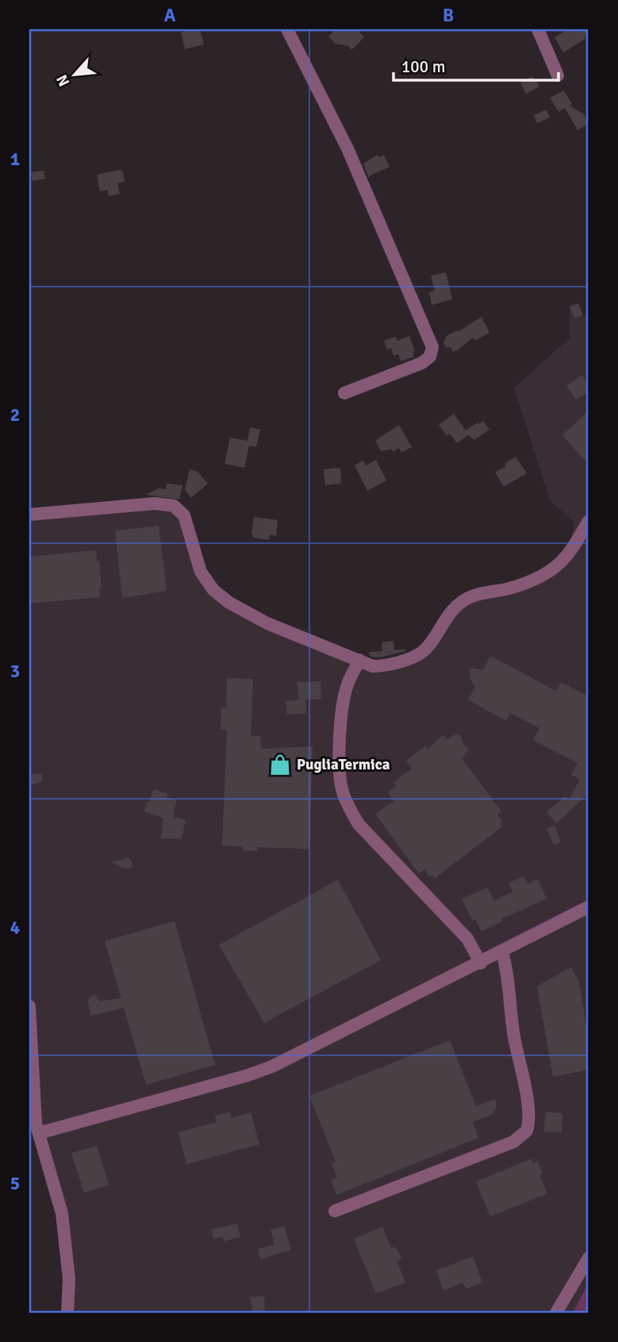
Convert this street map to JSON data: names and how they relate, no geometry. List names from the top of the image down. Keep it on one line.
{"places":{"shop":["PugliaTermica"]},"scale_bar":"100 m","north":"bottom left","grid":{"columns":["A","B"],"rows":["1","2","3","4","5"]}}
